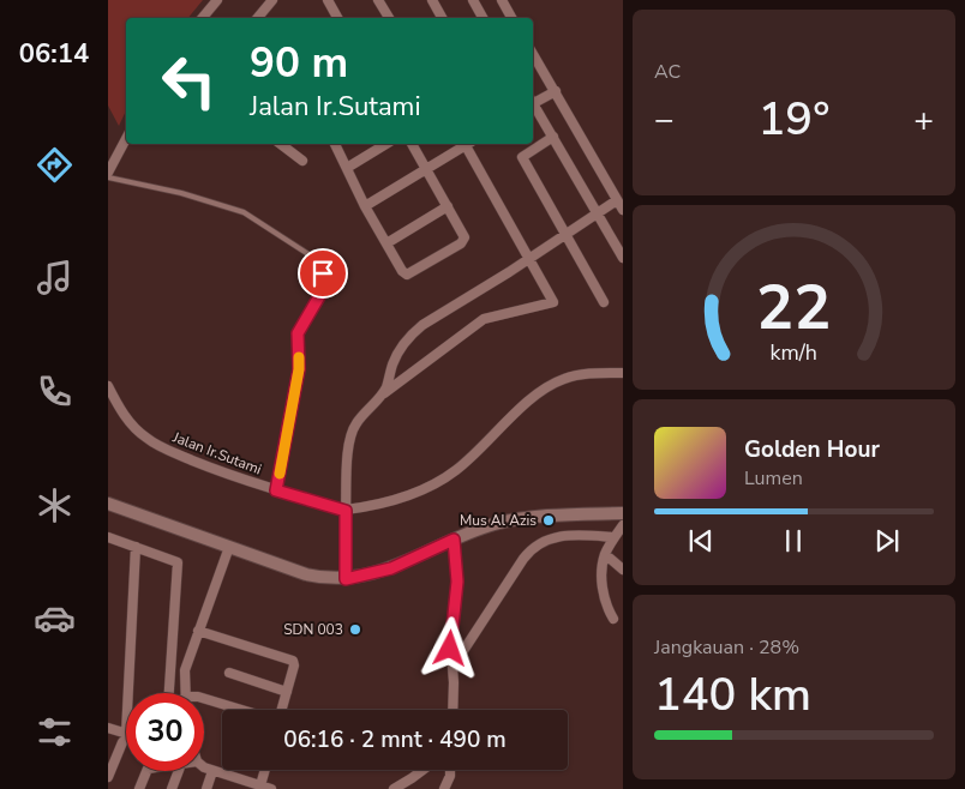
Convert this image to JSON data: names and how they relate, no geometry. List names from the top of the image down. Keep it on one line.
{"streets":{"street":["Jalan Ir.Sutami"]},"places":["Mus Al Azis","SDN 003"],"page":{"tabs":"06:14","tile":["AC",["Jangkauan · 28%","140 km"]],"turn":["90 m","Jalan Ir.Sutami"],"heat":["−","19°","+"],"song":["Golden Hour","Lumen"],"limit":"30","trip":"06:16 · 2 mnt · 490 m","gauge":["22","km/h"]}}
